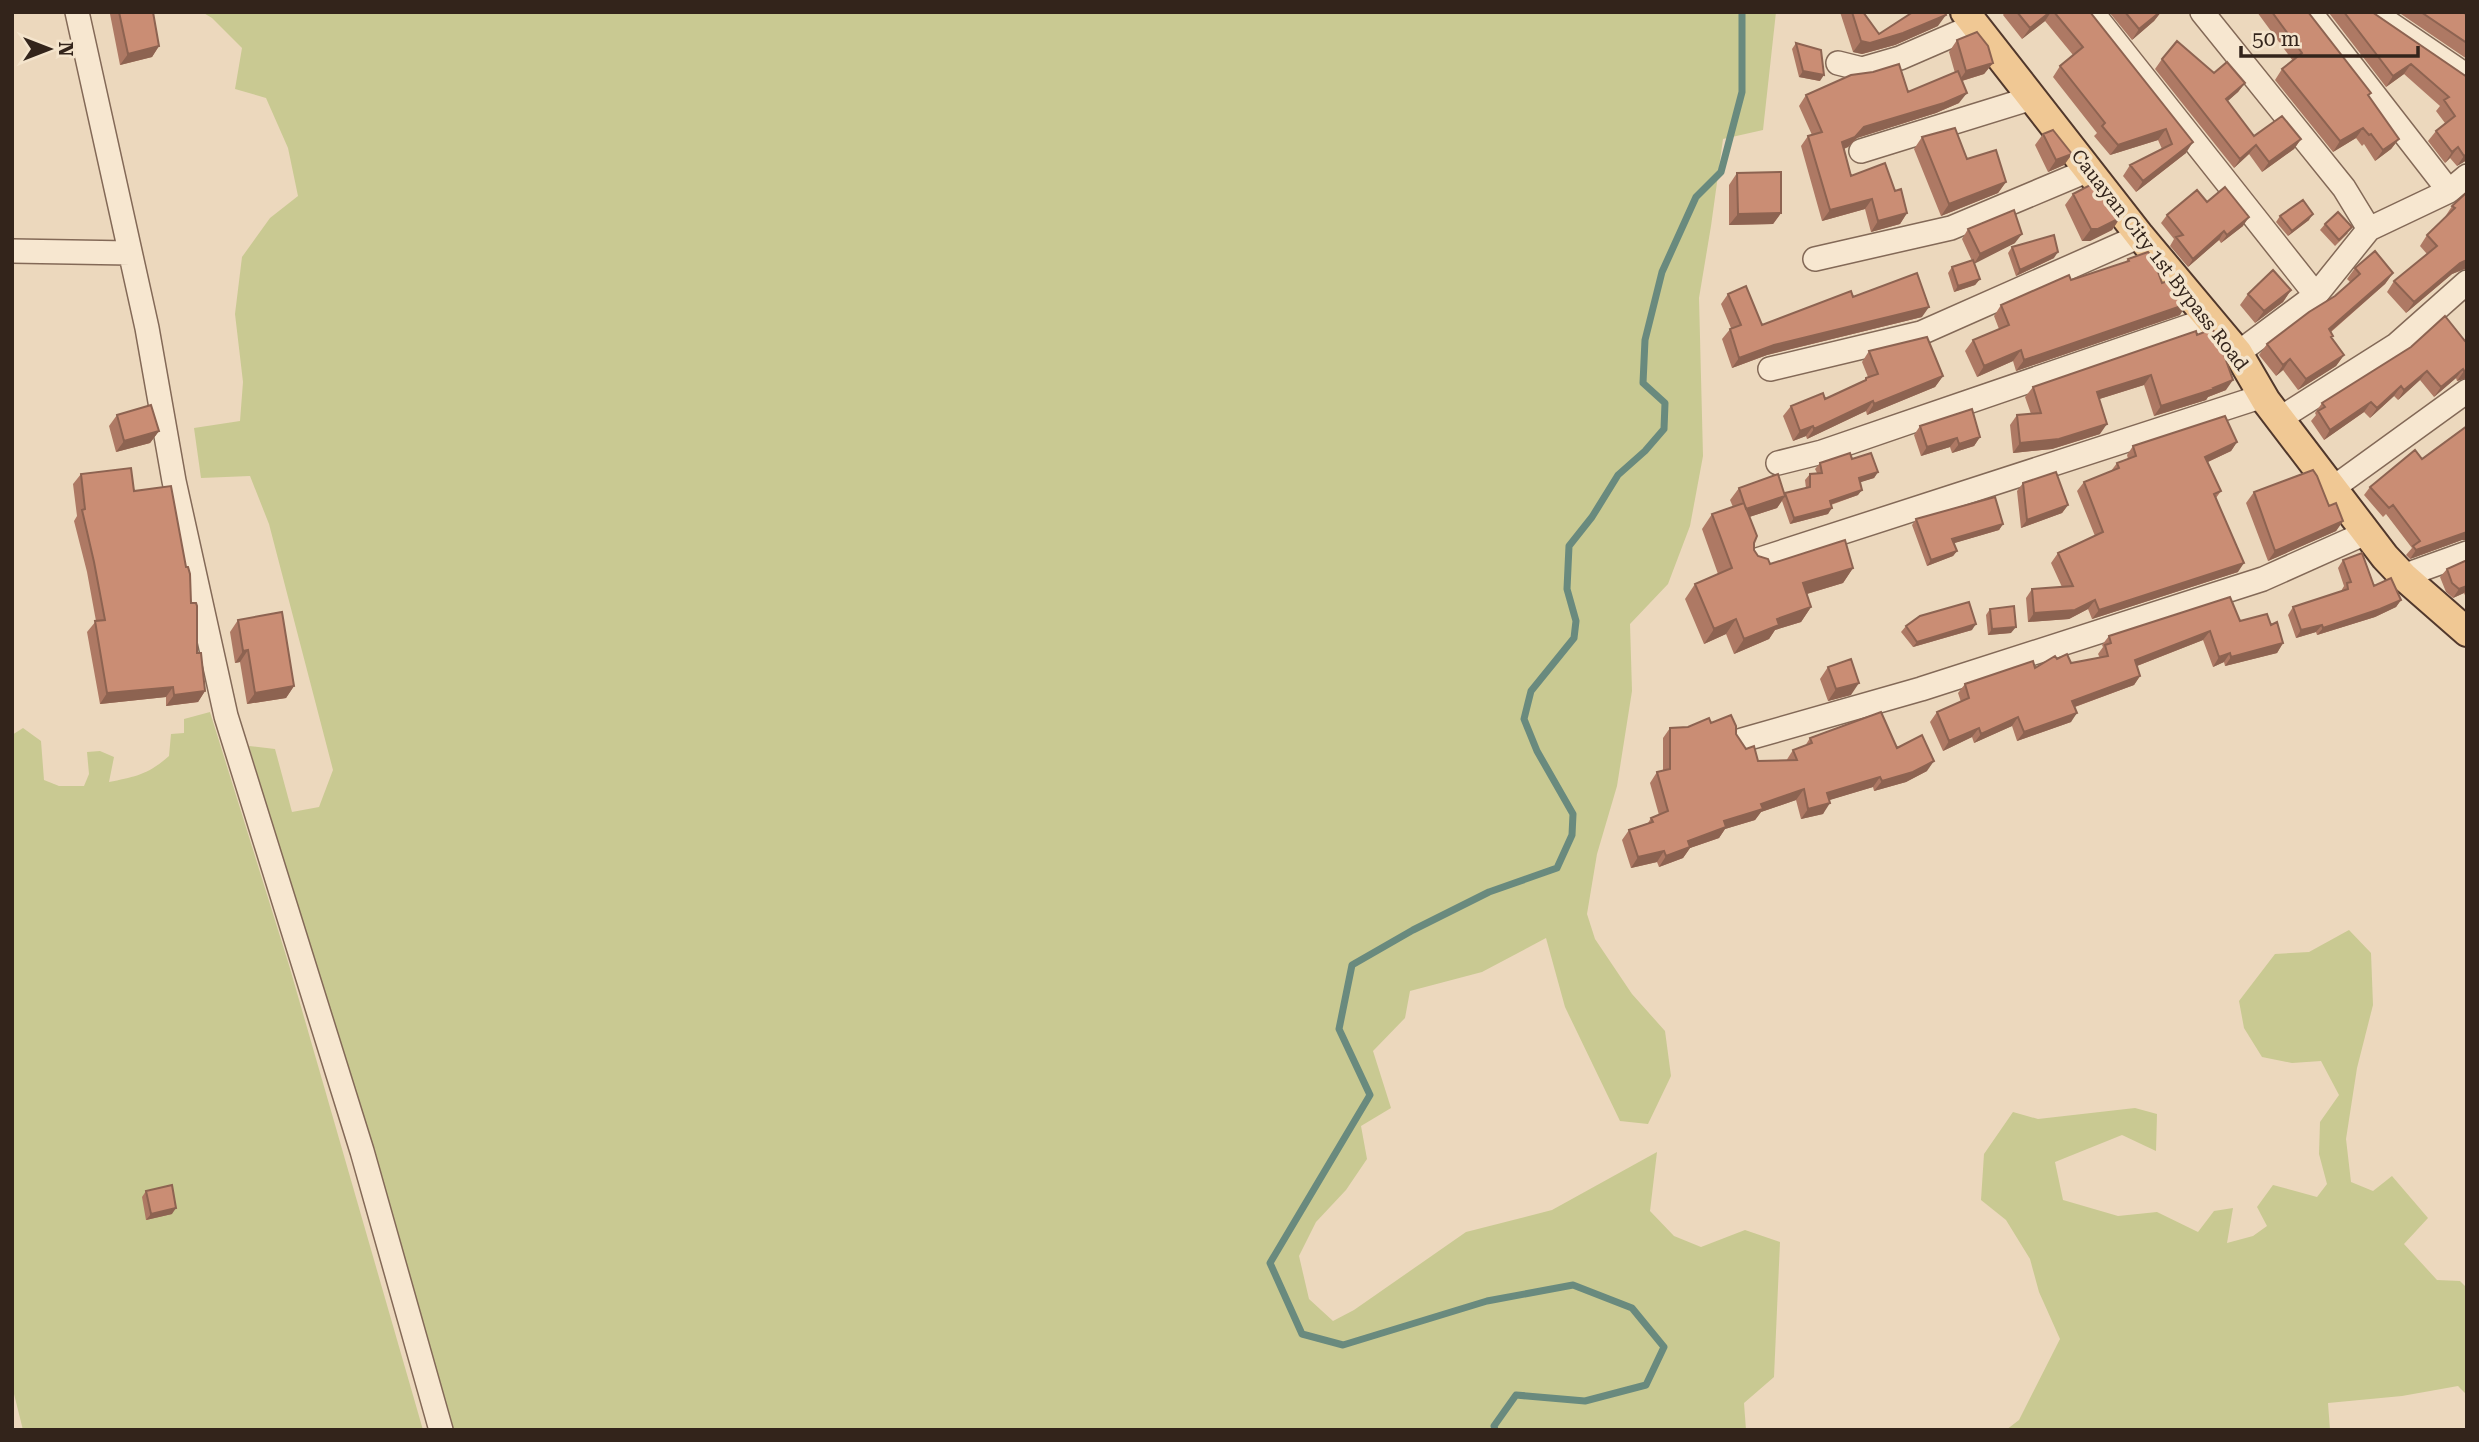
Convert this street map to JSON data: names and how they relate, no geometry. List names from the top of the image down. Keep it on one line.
{"streets":{"main road":["Cauayan City 1st Bypass Road"]},"scale_bar":"50 m","north":"right"}
